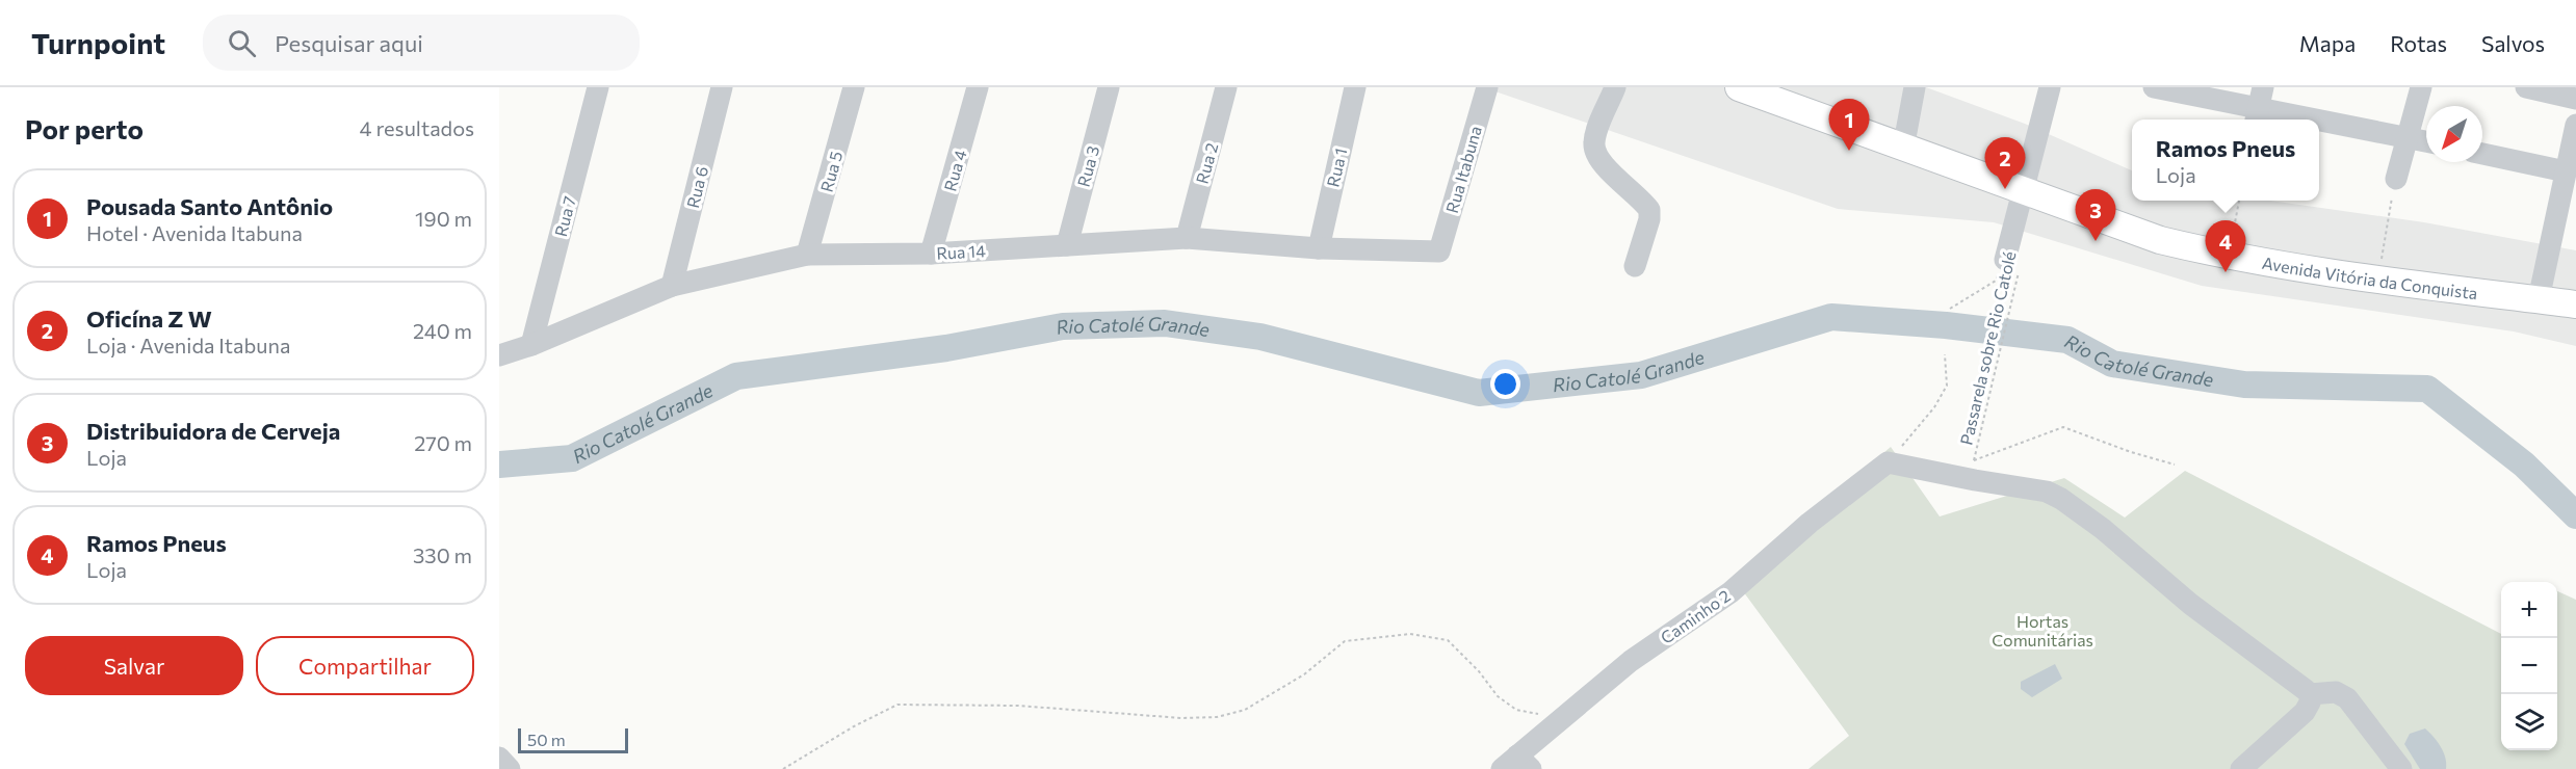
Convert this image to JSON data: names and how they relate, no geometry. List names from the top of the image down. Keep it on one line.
{"streets":{"main road":["Avenida Vitória da Conquista"],"street":["Rua 2","Rua 3","Rua 1","Rua Itabuna","Rua 4","Rua 5","Rua 6","Rua 7","Rua 14","Caminho 2"],"path":["Passarela sobre Rio Catolé"]},"crossings":[["Rua 2","Rua 14"],["Rua 3","Rua 14"],["Rua 1","Rua 14"],["Rua Itabuna","Rua 14"],["Rua 4","Rua 14"],["Rua 5","Rua 14"],["Rua 6","Rua 14"],["Rua 7","Rua 14"]],"water":["Rio Catolé Grande"],"parks":["Hortas Comunitárias"],"scale_bar":"50 m","north":"bottom left","page":{"header":"Turnpoint","search":"Pesquisar aqui","nav":["Mapa","Rotas","Salvos"],"heading":["Por perto","4 resultados"],"pins":["1","2","3","4"],"popup":["Ramos Pneus","Loja"],"list":[{"mark":"1","name":"Pousada Santo Antônio","note":"Hotel · Avenida Itabuna","value":"190 m"},{"mark":"2","name":"Oficína Z W","note":"Loja · Avenida Itabuna","value":"240 m"},{"mark":"3","name":"Distribuidora de Cerveja","note":"Loja","value":"270 m"},{"mark":"4","name":"Ramos Pneus","note":"Loja","value":"330 m"}],"map_buttons":["+","−"],"buttons":["Salvar","Compartilhar"],"scale":"50 m"}}
